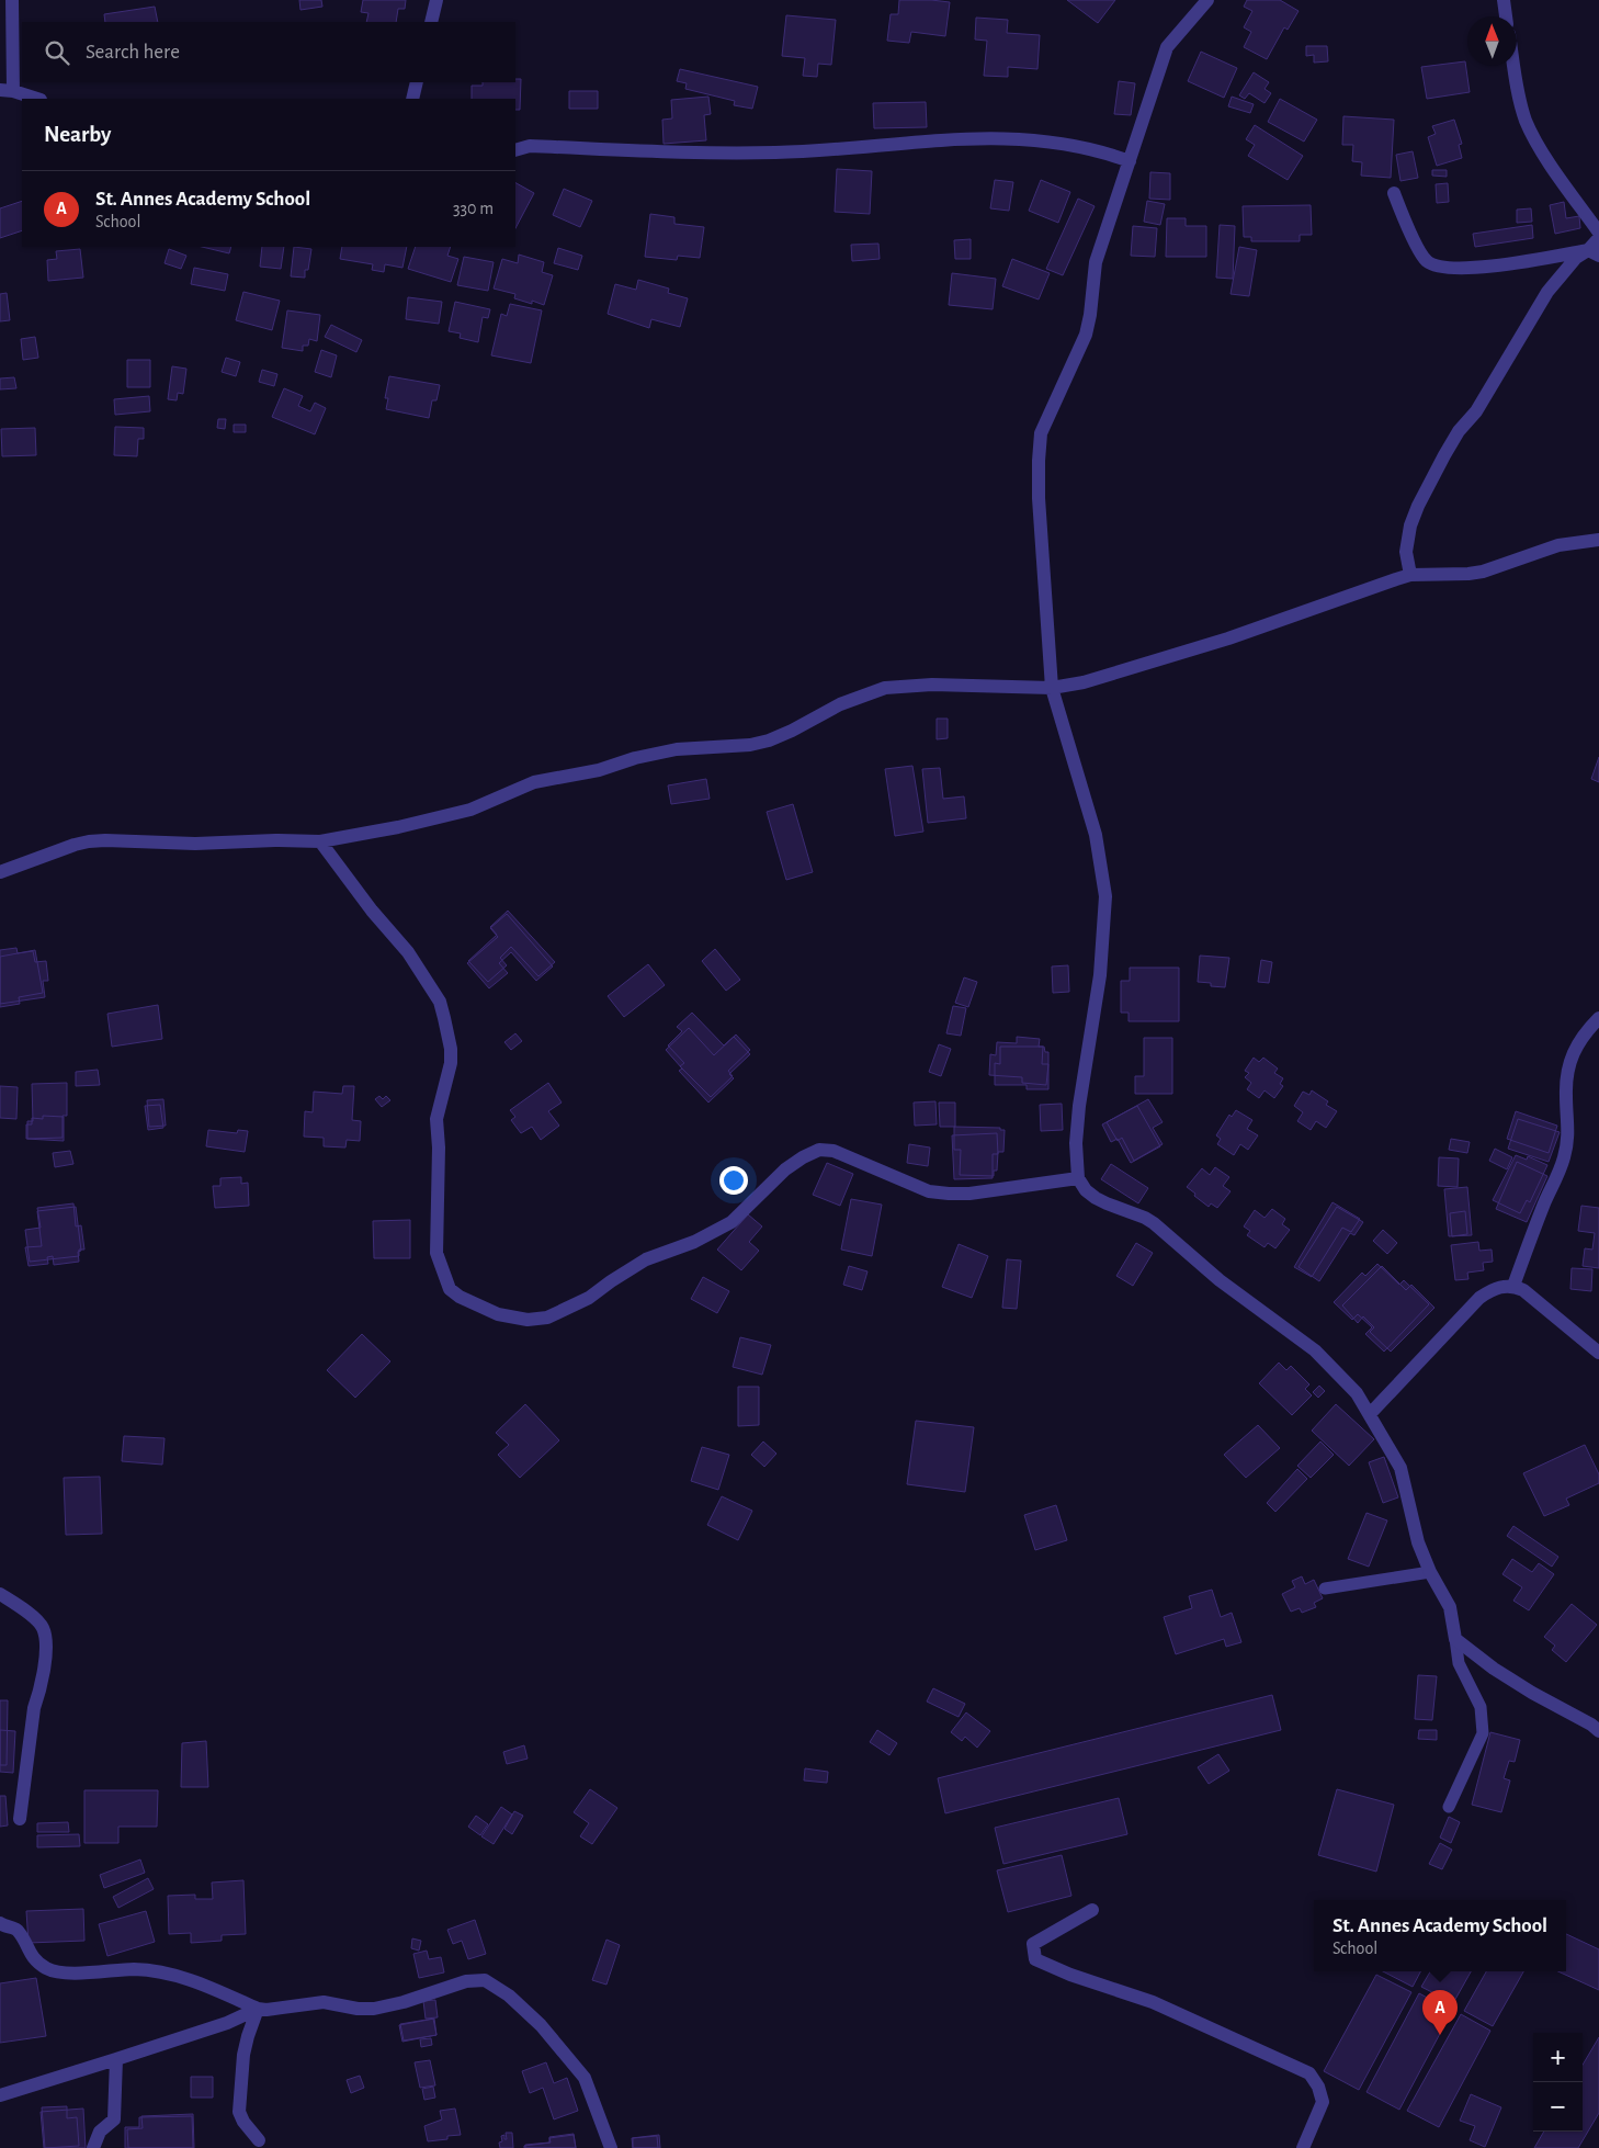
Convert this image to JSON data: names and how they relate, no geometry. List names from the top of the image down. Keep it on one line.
{"north":"top","page":{"search":"Search here","heading":"Nearby","list":[{"mark":"A","name":"St. Annes Academy School","note":"School","value":"330 m"}],"popup":["St. Annes Academy School","School"],"pins":"A","map_buttons":["+","−"]}}
